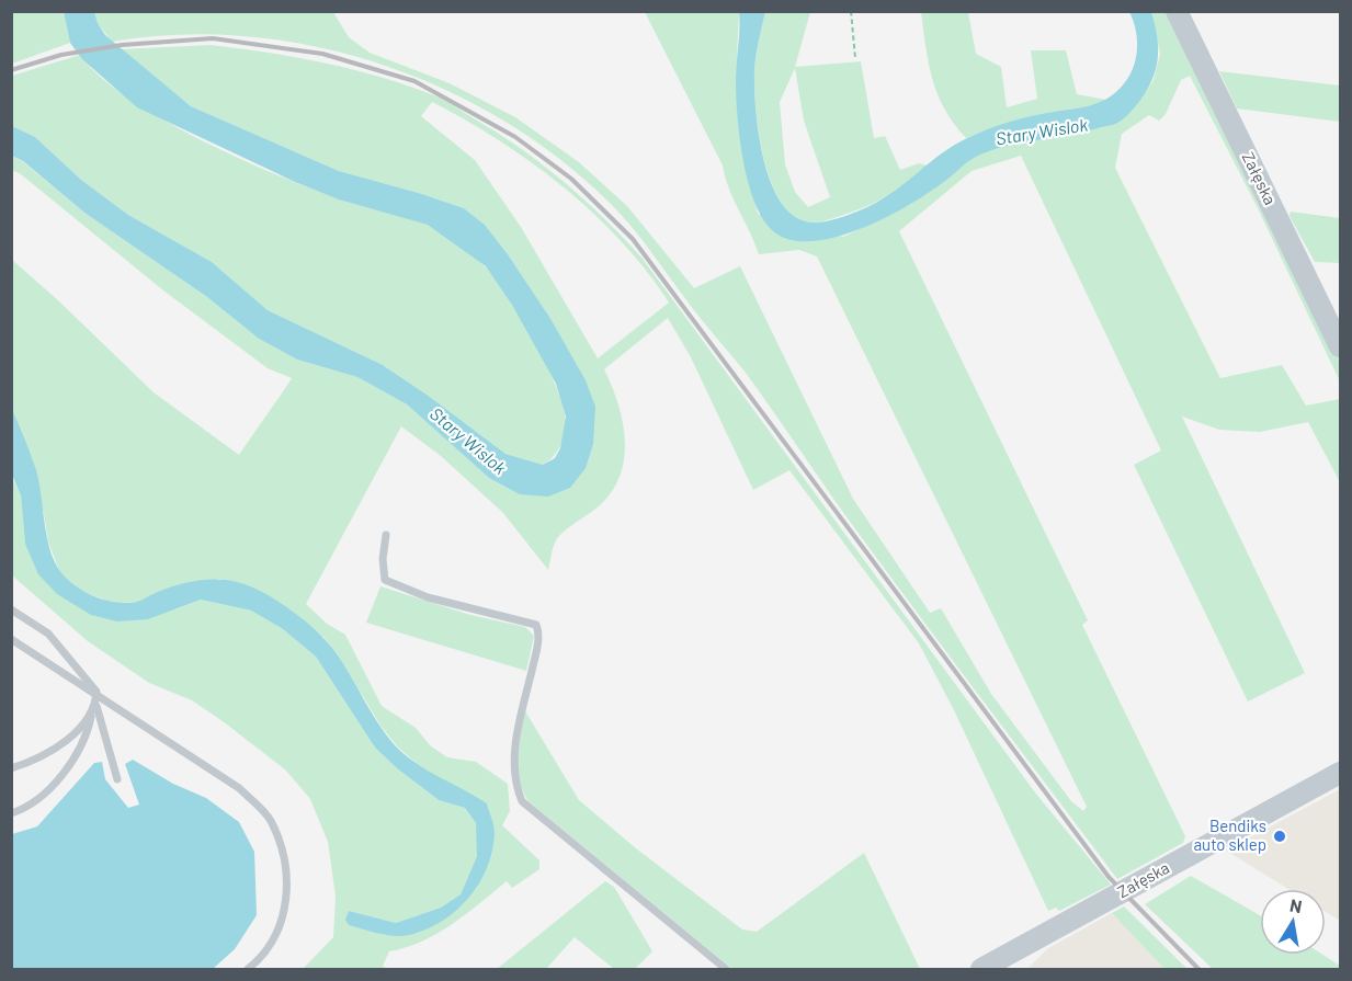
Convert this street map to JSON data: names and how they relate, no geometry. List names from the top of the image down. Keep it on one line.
{"streets":{"street":["Załęska"]},"water":["Stary Wislok"],"places":["Bendiks auto sklep"],"north":"top"}
